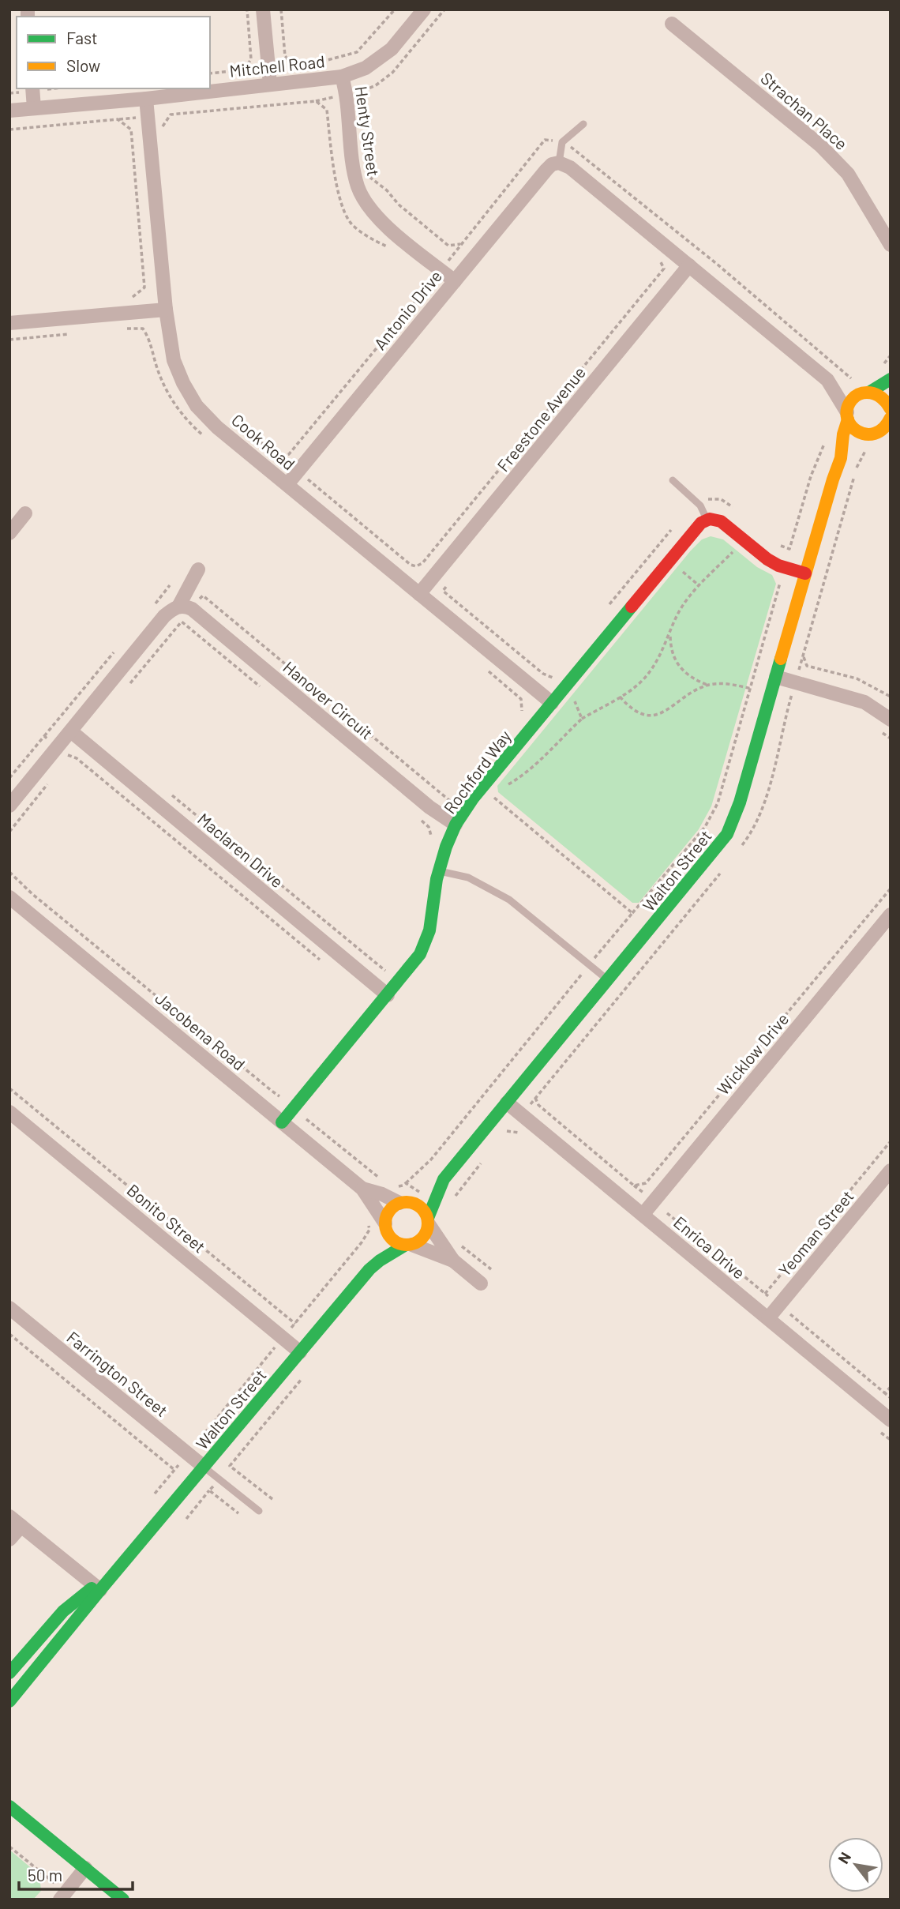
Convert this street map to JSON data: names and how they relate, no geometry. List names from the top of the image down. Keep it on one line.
{"streets":{"street":["Mitchell Road","Strachan Place","Henty Street","Antonio Drive","Freestone Avenue","Cook Road","Hanover Circuit","Rochford Way","Maclaren Drive","Walton Street","Jacobena Road","Wicklow Drive","Bonito Street","Yeoman Street","Enrica Drive","Farrington Street"]},"crossings":[["Mitchell Road","Henty Street"],["Mitchell Road","Cook Road"],["Henty Street","Antonio Drive"],["Antonio Drive","Cook Road"],["Freestone Avenue","Cook Road"],["Cook Road","Rochford Way"],["Hanover Circuit","Rochford Way"],["Rochford Way","Maclaren Drive"],["Rochford Way","Jacobena Road"],["Walton Street","Jacobena Road"],["Walton Street","Bonito Street"],["Walton Street","Enrica Drive"],["Walton Street","Farrington Street"],["Wicklow Drive","Enrica Drive"],["Yeoman Street","Enrica Drive"]],"legend":["Fast","Slow"],"scale_bar":"50 m","north":"top left"}
